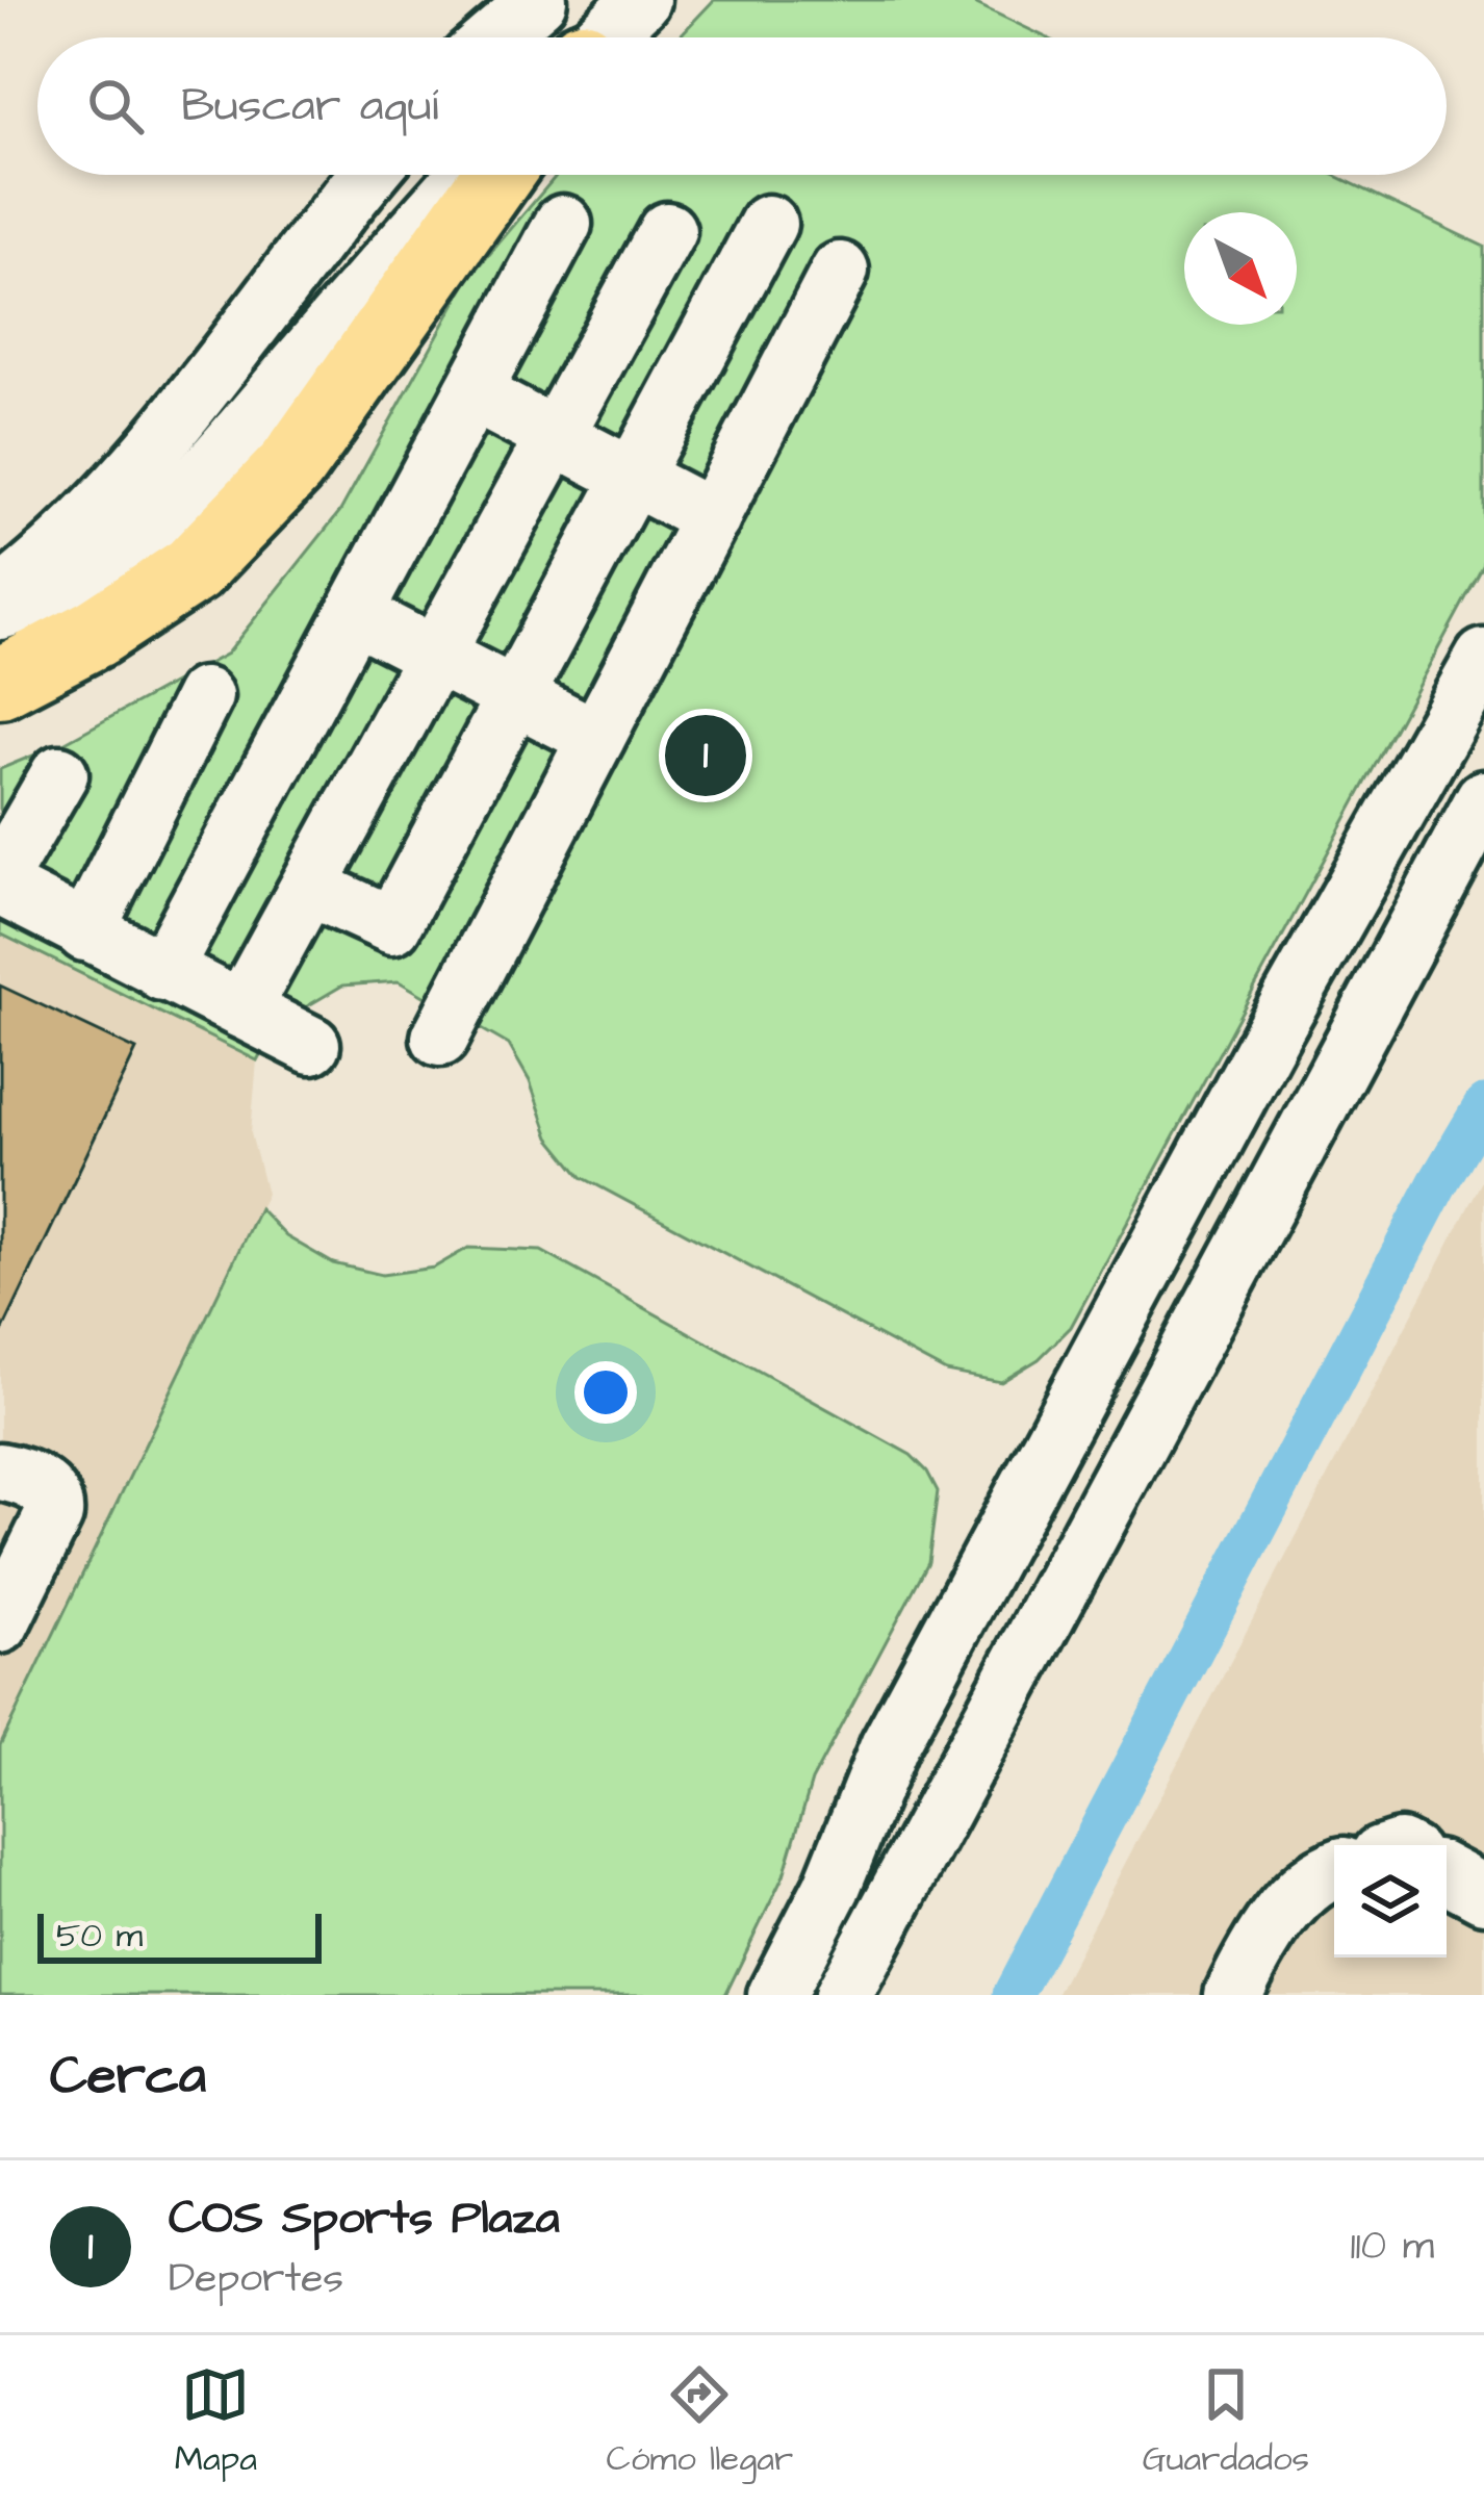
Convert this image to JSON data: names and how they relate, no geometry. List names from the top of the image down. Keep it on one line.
{"scale_bar":"50 m","north":"bottom right","page":{"search":"Buscar aquí","pins":"1","scale":"50 m","heading":"Cerca","list":[{"mark":"1","name":"COS Sports Plaza","note":"Deportes","value":"110 m"}],"nav":["Mapa","Cómo llegar","Guardados"]}}
